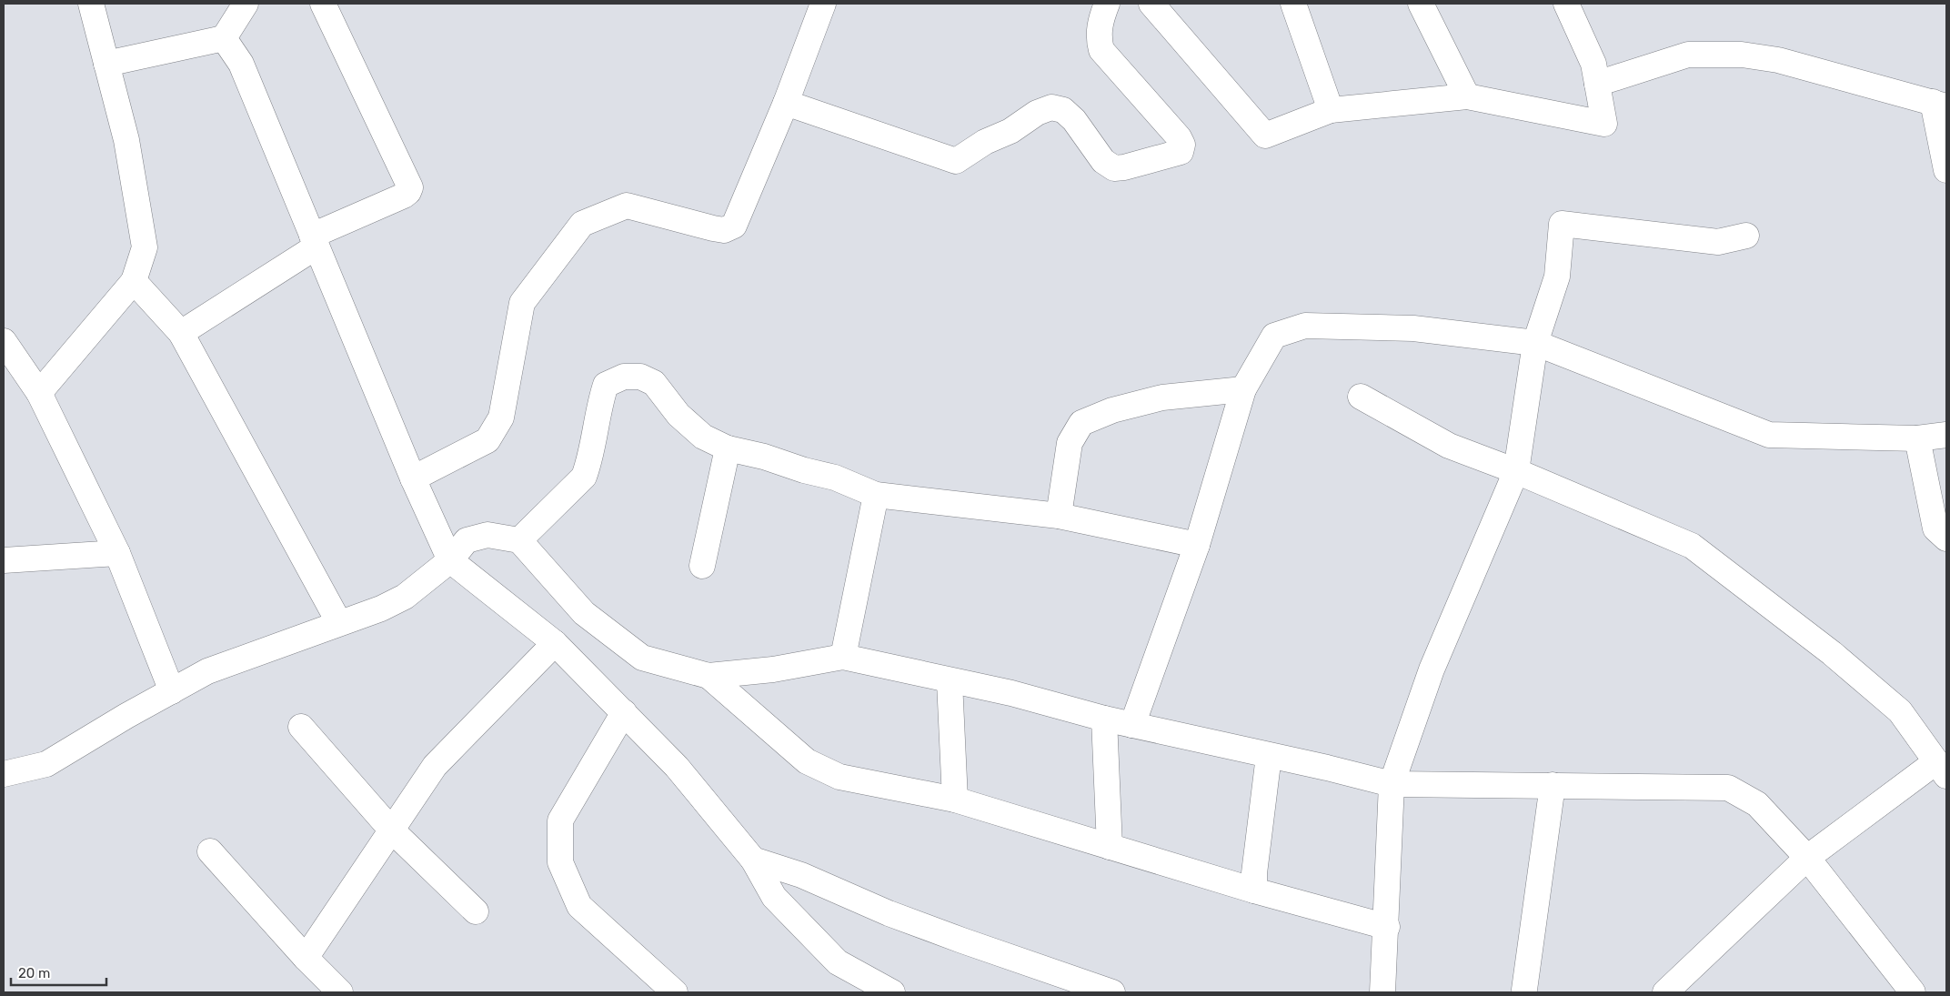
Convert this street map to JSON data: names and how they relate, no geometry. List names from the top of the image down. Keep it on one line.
{"scale_bar":"20 m"}
